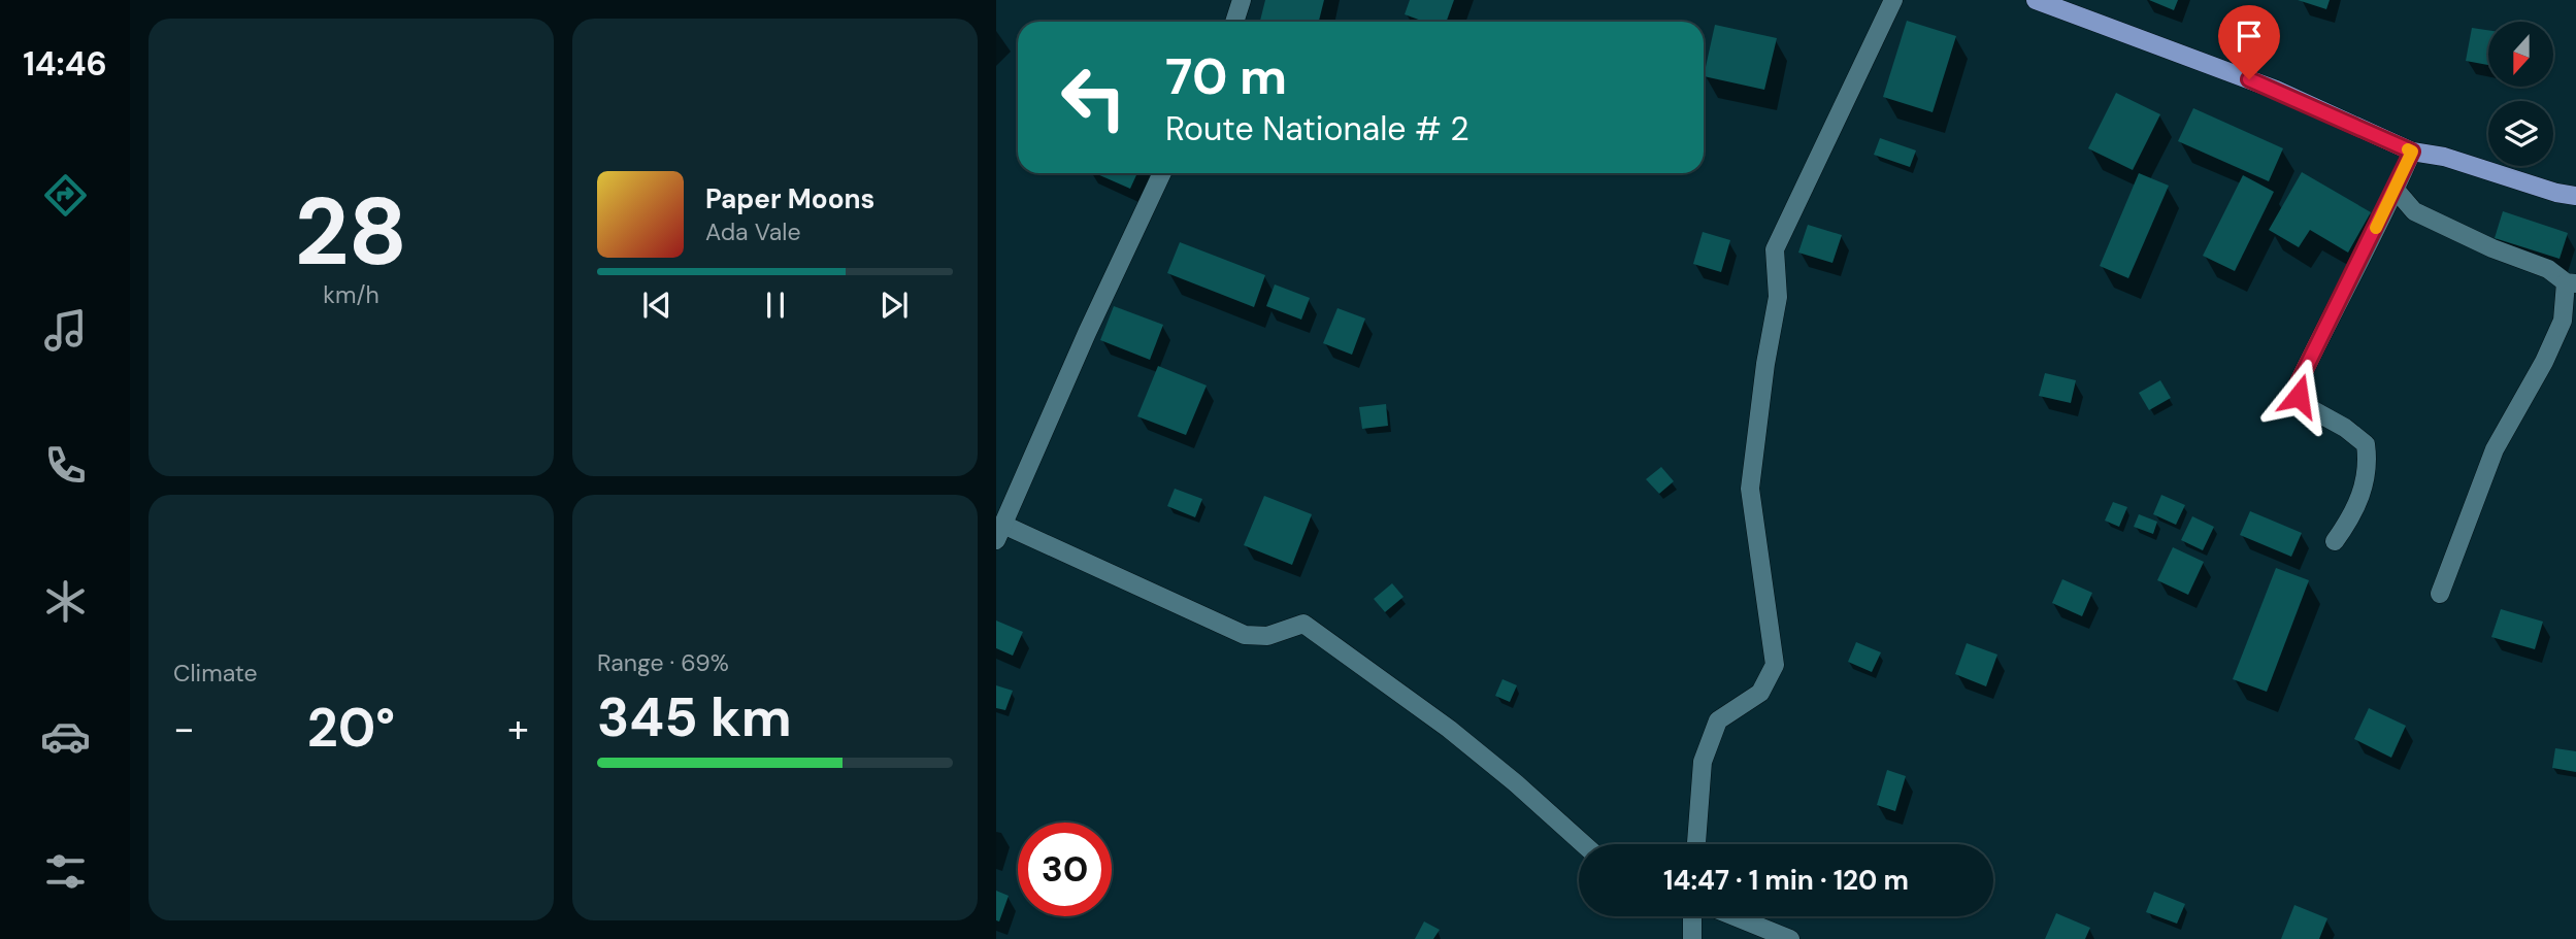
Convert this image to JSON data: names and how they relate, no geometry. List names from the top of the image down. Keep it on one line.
{"north":"bottom","page":{"tabs":"14:46","tile":[["28","km/h"],"Climate",["Range · 69%","345 km"]],"turn":["70 m","Route Nationale # 2"],"song":["Paper Moons","Ada Vale"],"heat":["−","20°","+"],"limit":"30","trip":"14:47 · 1 min · 120 m"}}
